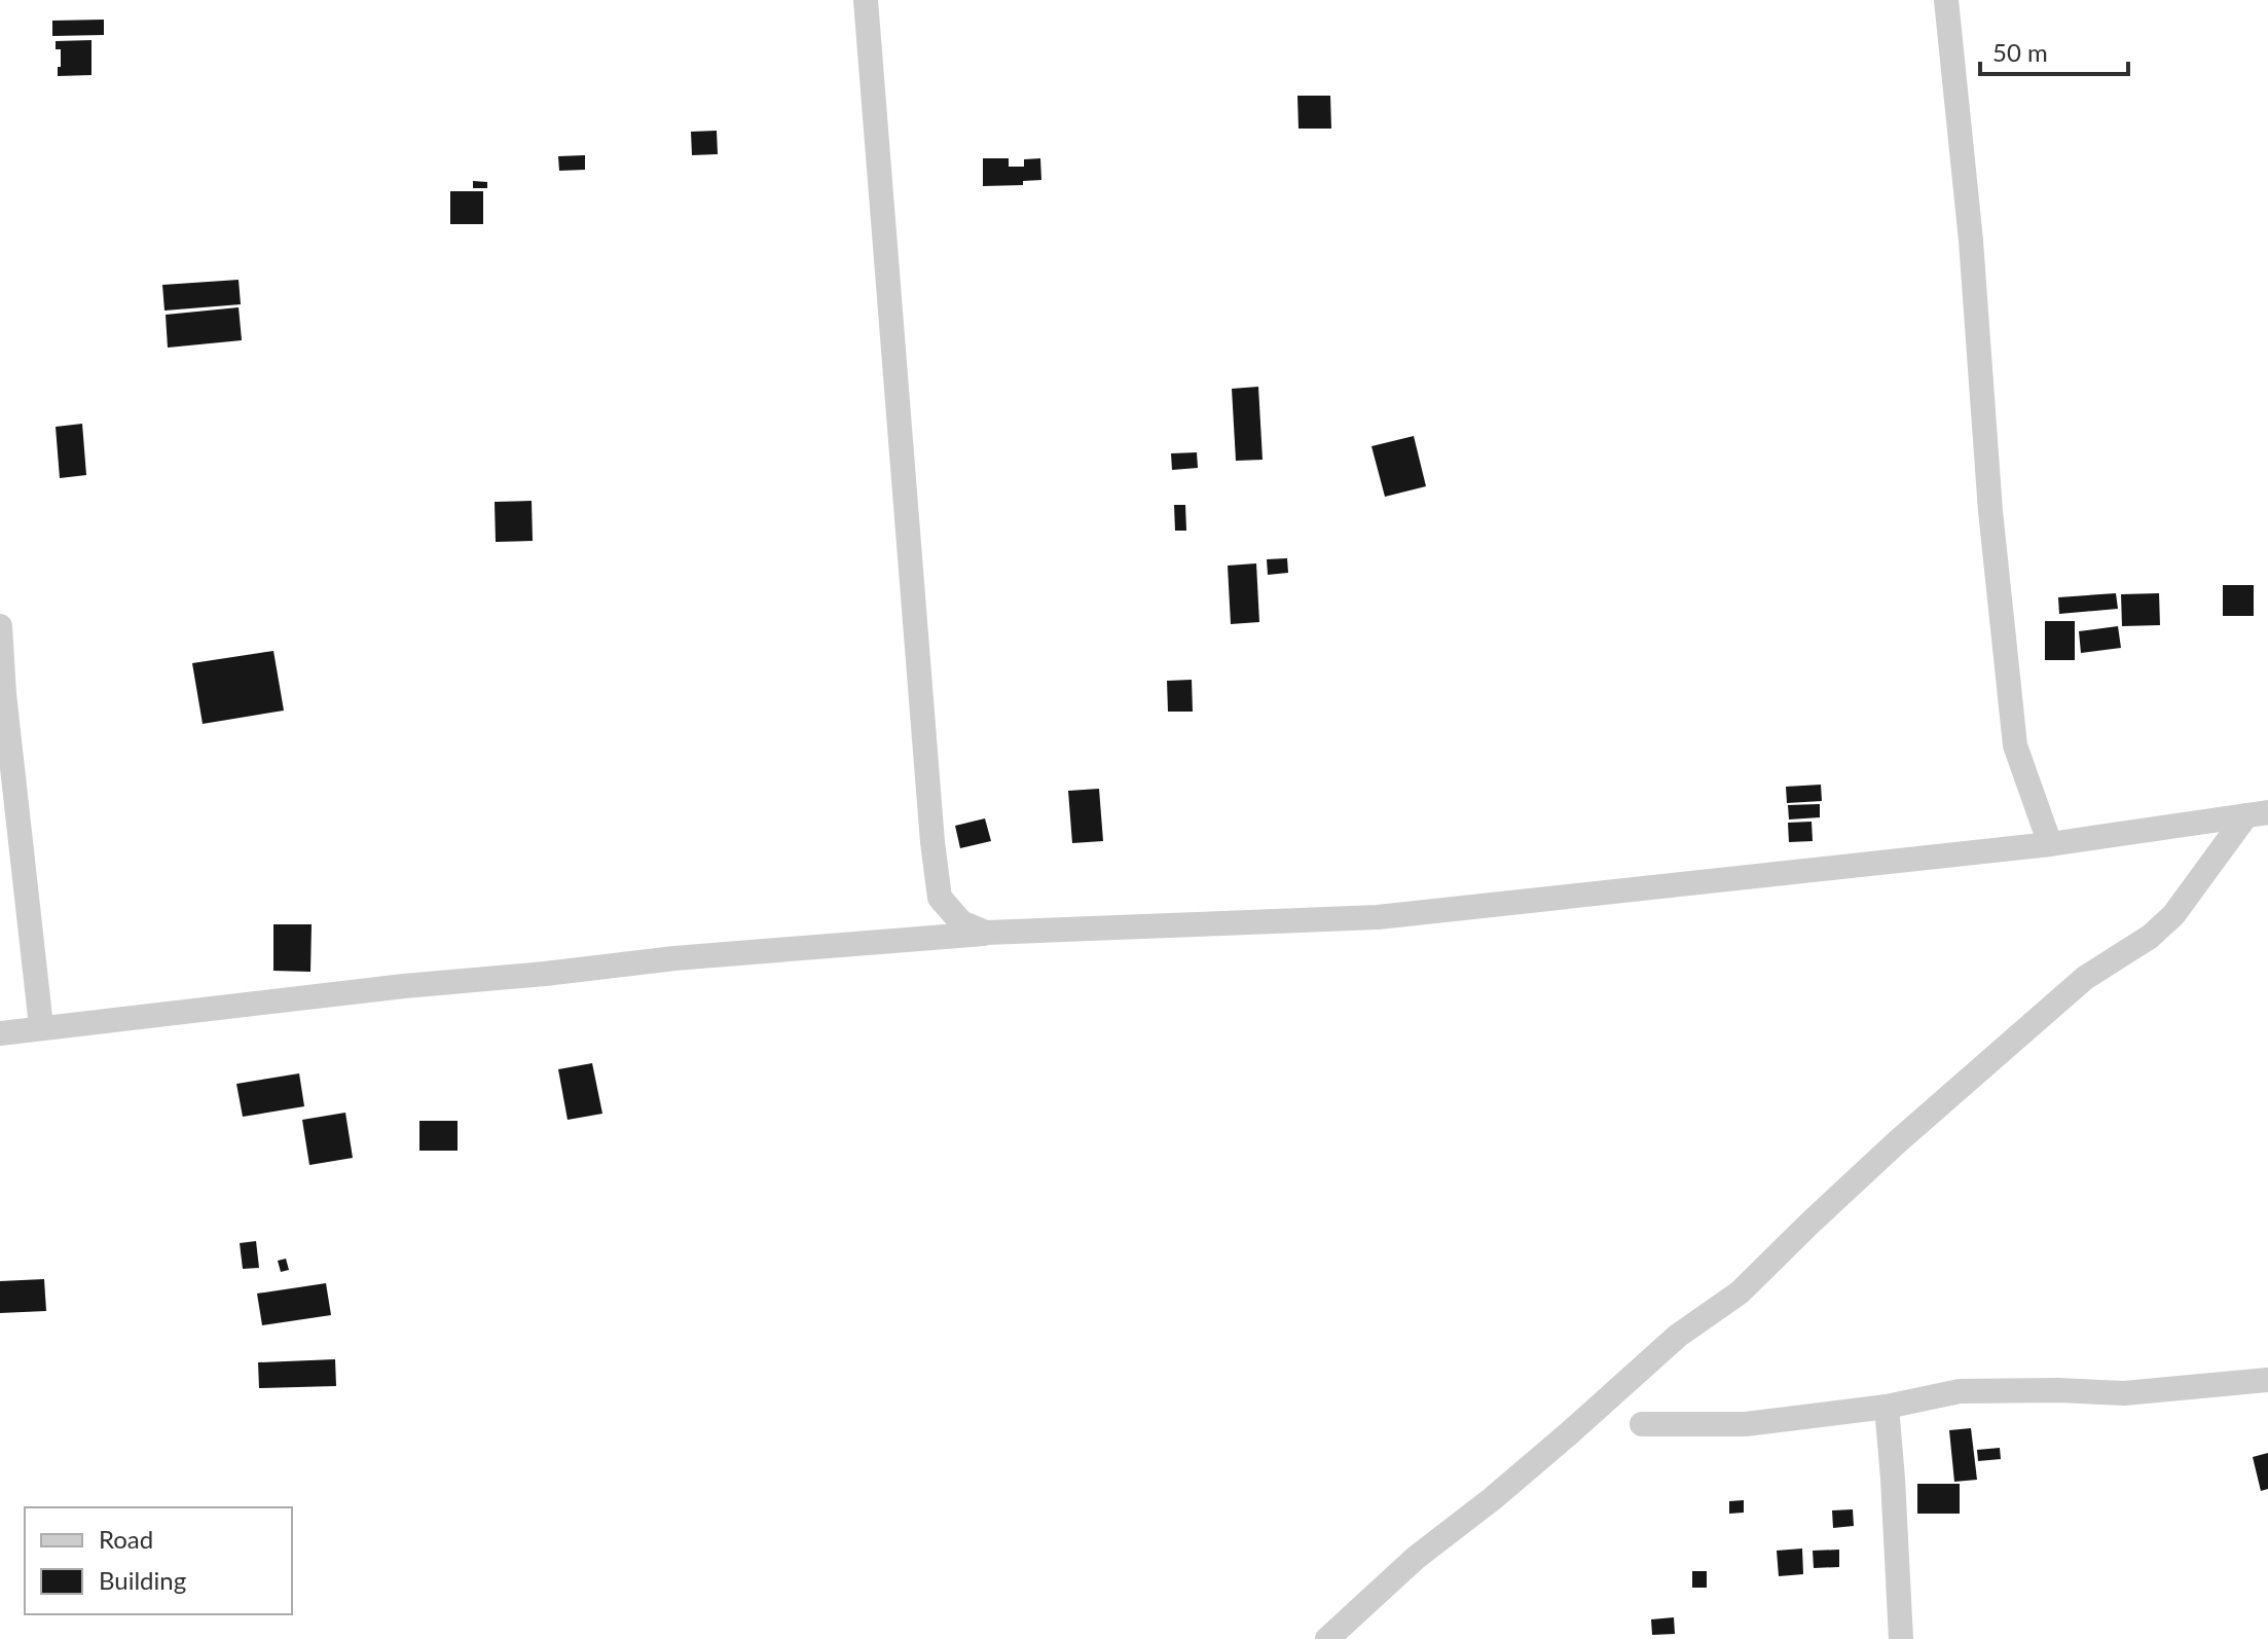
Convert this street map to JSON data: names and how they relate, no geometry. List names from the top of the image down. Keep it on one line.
{"legend":["Road","Building"],"scale_bar":"50 m"}
